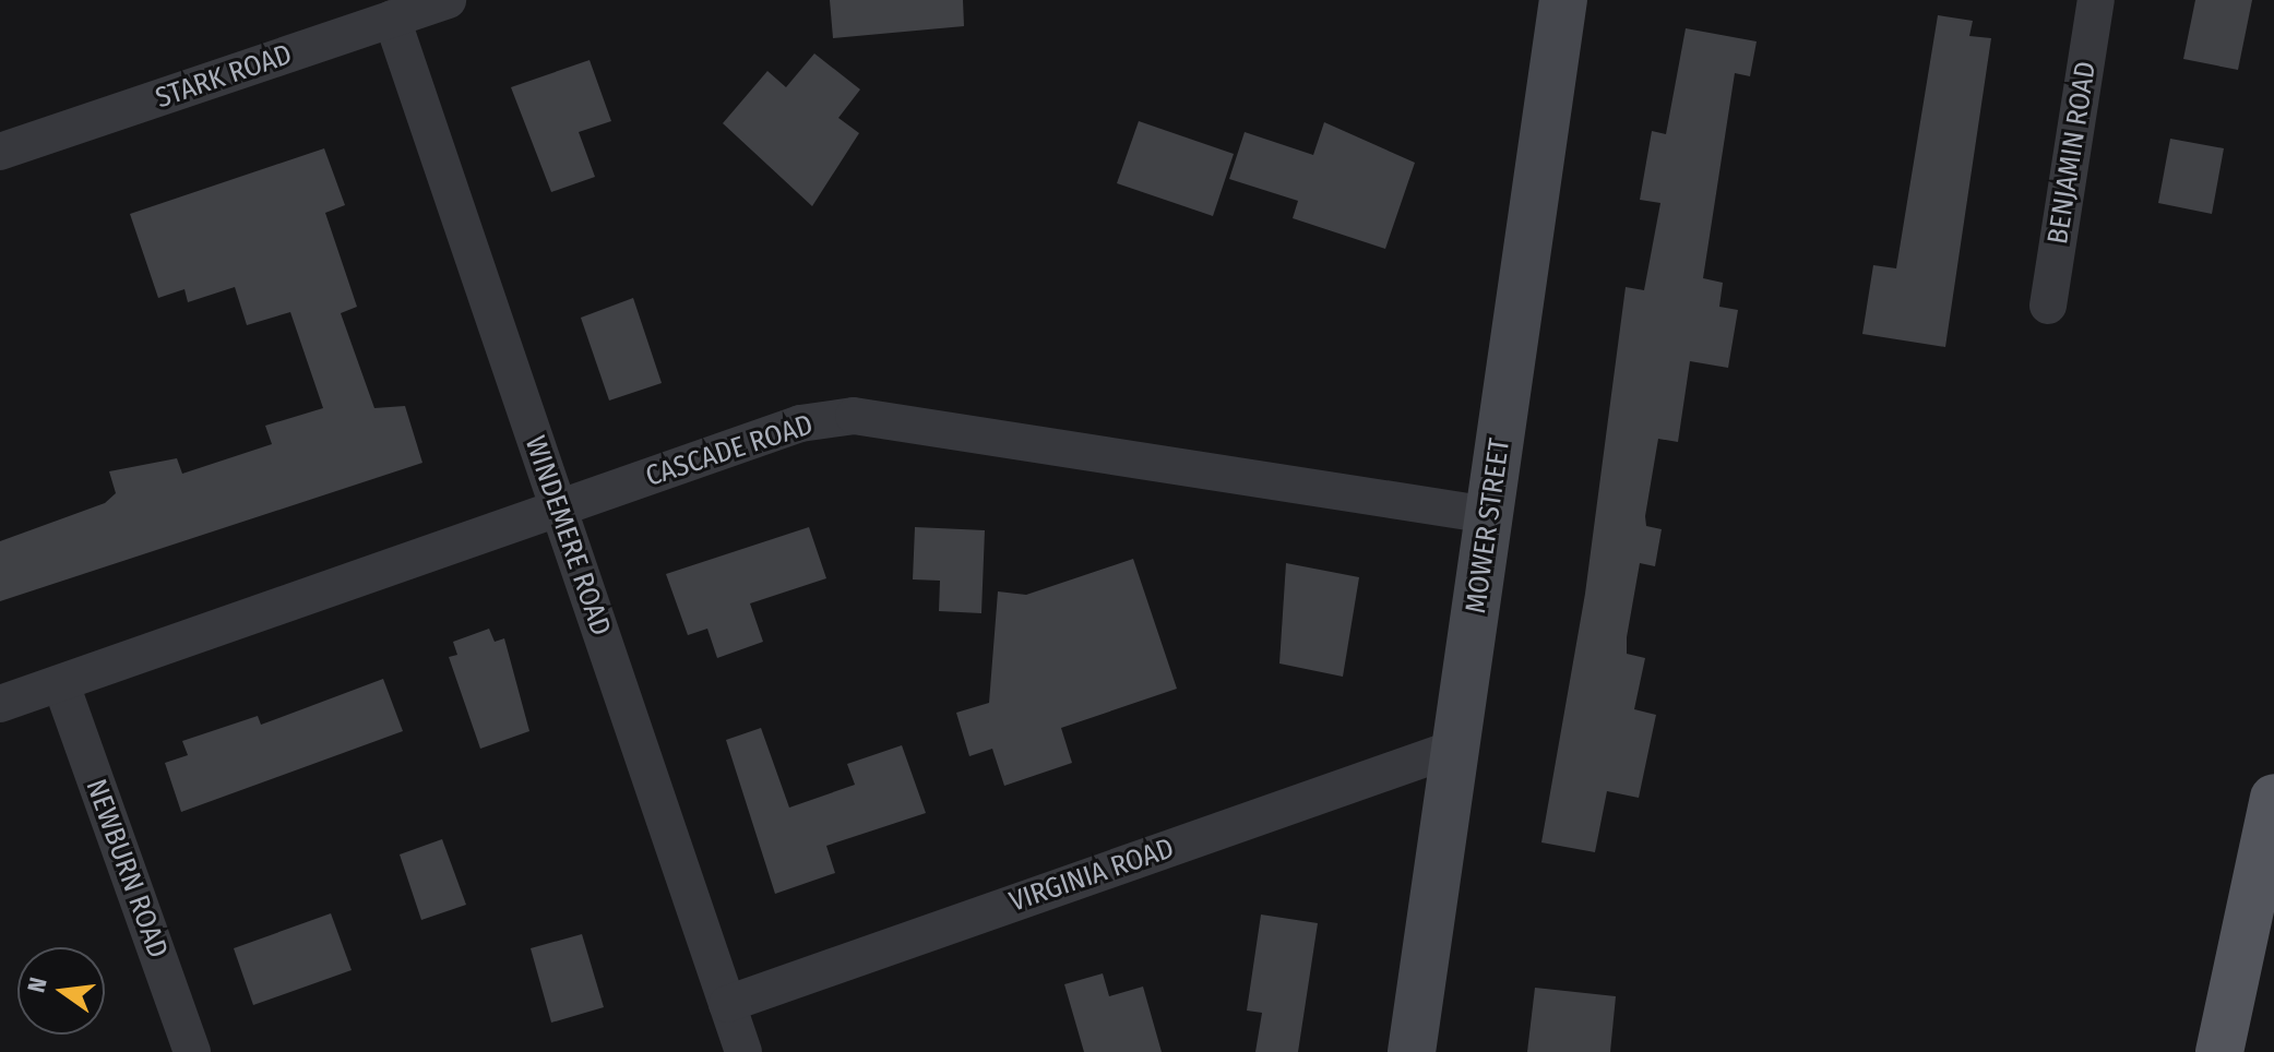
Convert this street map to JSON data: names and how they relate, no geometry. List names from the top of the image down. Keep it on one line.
{"streets":{"street":["STARK ROAD","BENJAMIN ROAD","CASCADE ROAD","MOWER STREET","WINDEMERE ROAD","NEWBURN ROAD","VIRGINIA ROAD"]},"crossings":[["STARK ROAD","WINDEMERE ROAD"],["CASCADE ROAD","MOWER STREET"],["CASCADE ROAD","WINDEMERE ROAD"],["CASCADE ROAD","NEWBURN ROAD"],["MOWER STREET","VIRGINIA ROAD"],["WINDEMERE ROAD","VIRGINIA ROAD"]],"north":"left"}
